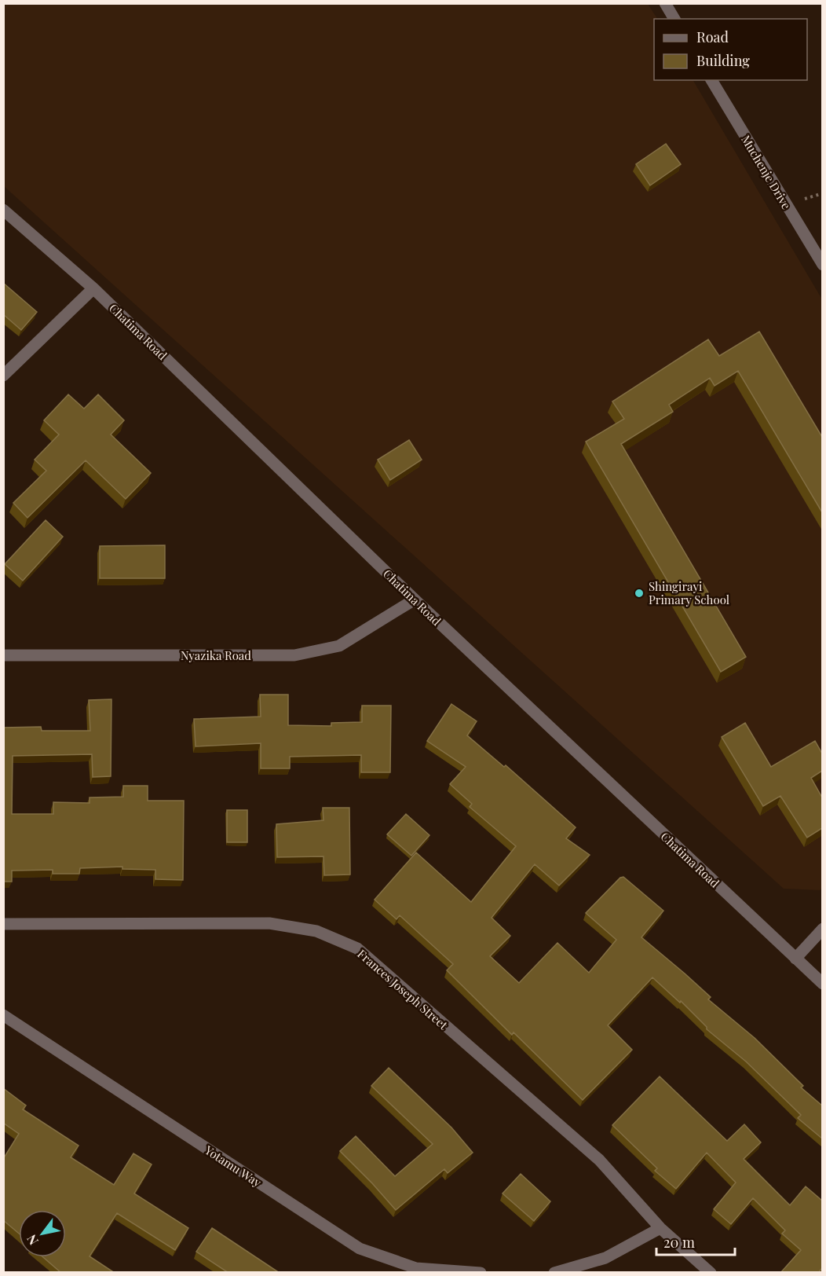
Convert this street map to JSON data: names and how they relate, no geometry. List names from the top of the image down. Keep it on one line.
{"streets":{"street":["Muchenje Drive","Chatima Road","Nyazika Road","Frances Joseph Street","Yotamu Way"]},"crossings":[["Chatima Road","Nyazika Road"]],"places":["Shingirayi Primary School"],"legend":["Road","Building"],"scale_bar":"20 m","north":"bottom left"}
